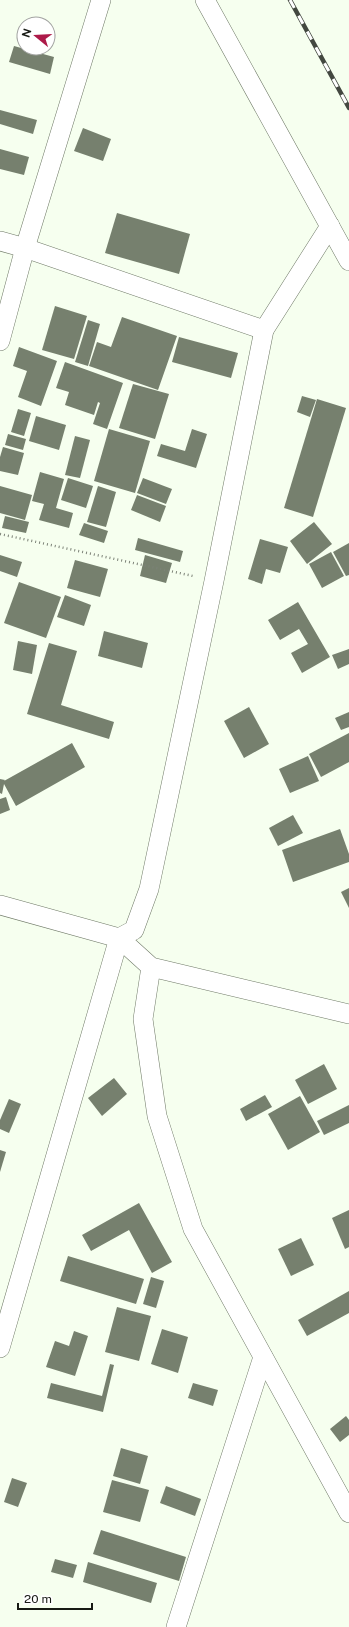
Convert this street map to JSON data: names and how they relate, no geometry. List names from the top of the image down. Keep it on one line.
{"scale_bar":"20 m","north":"left"}
